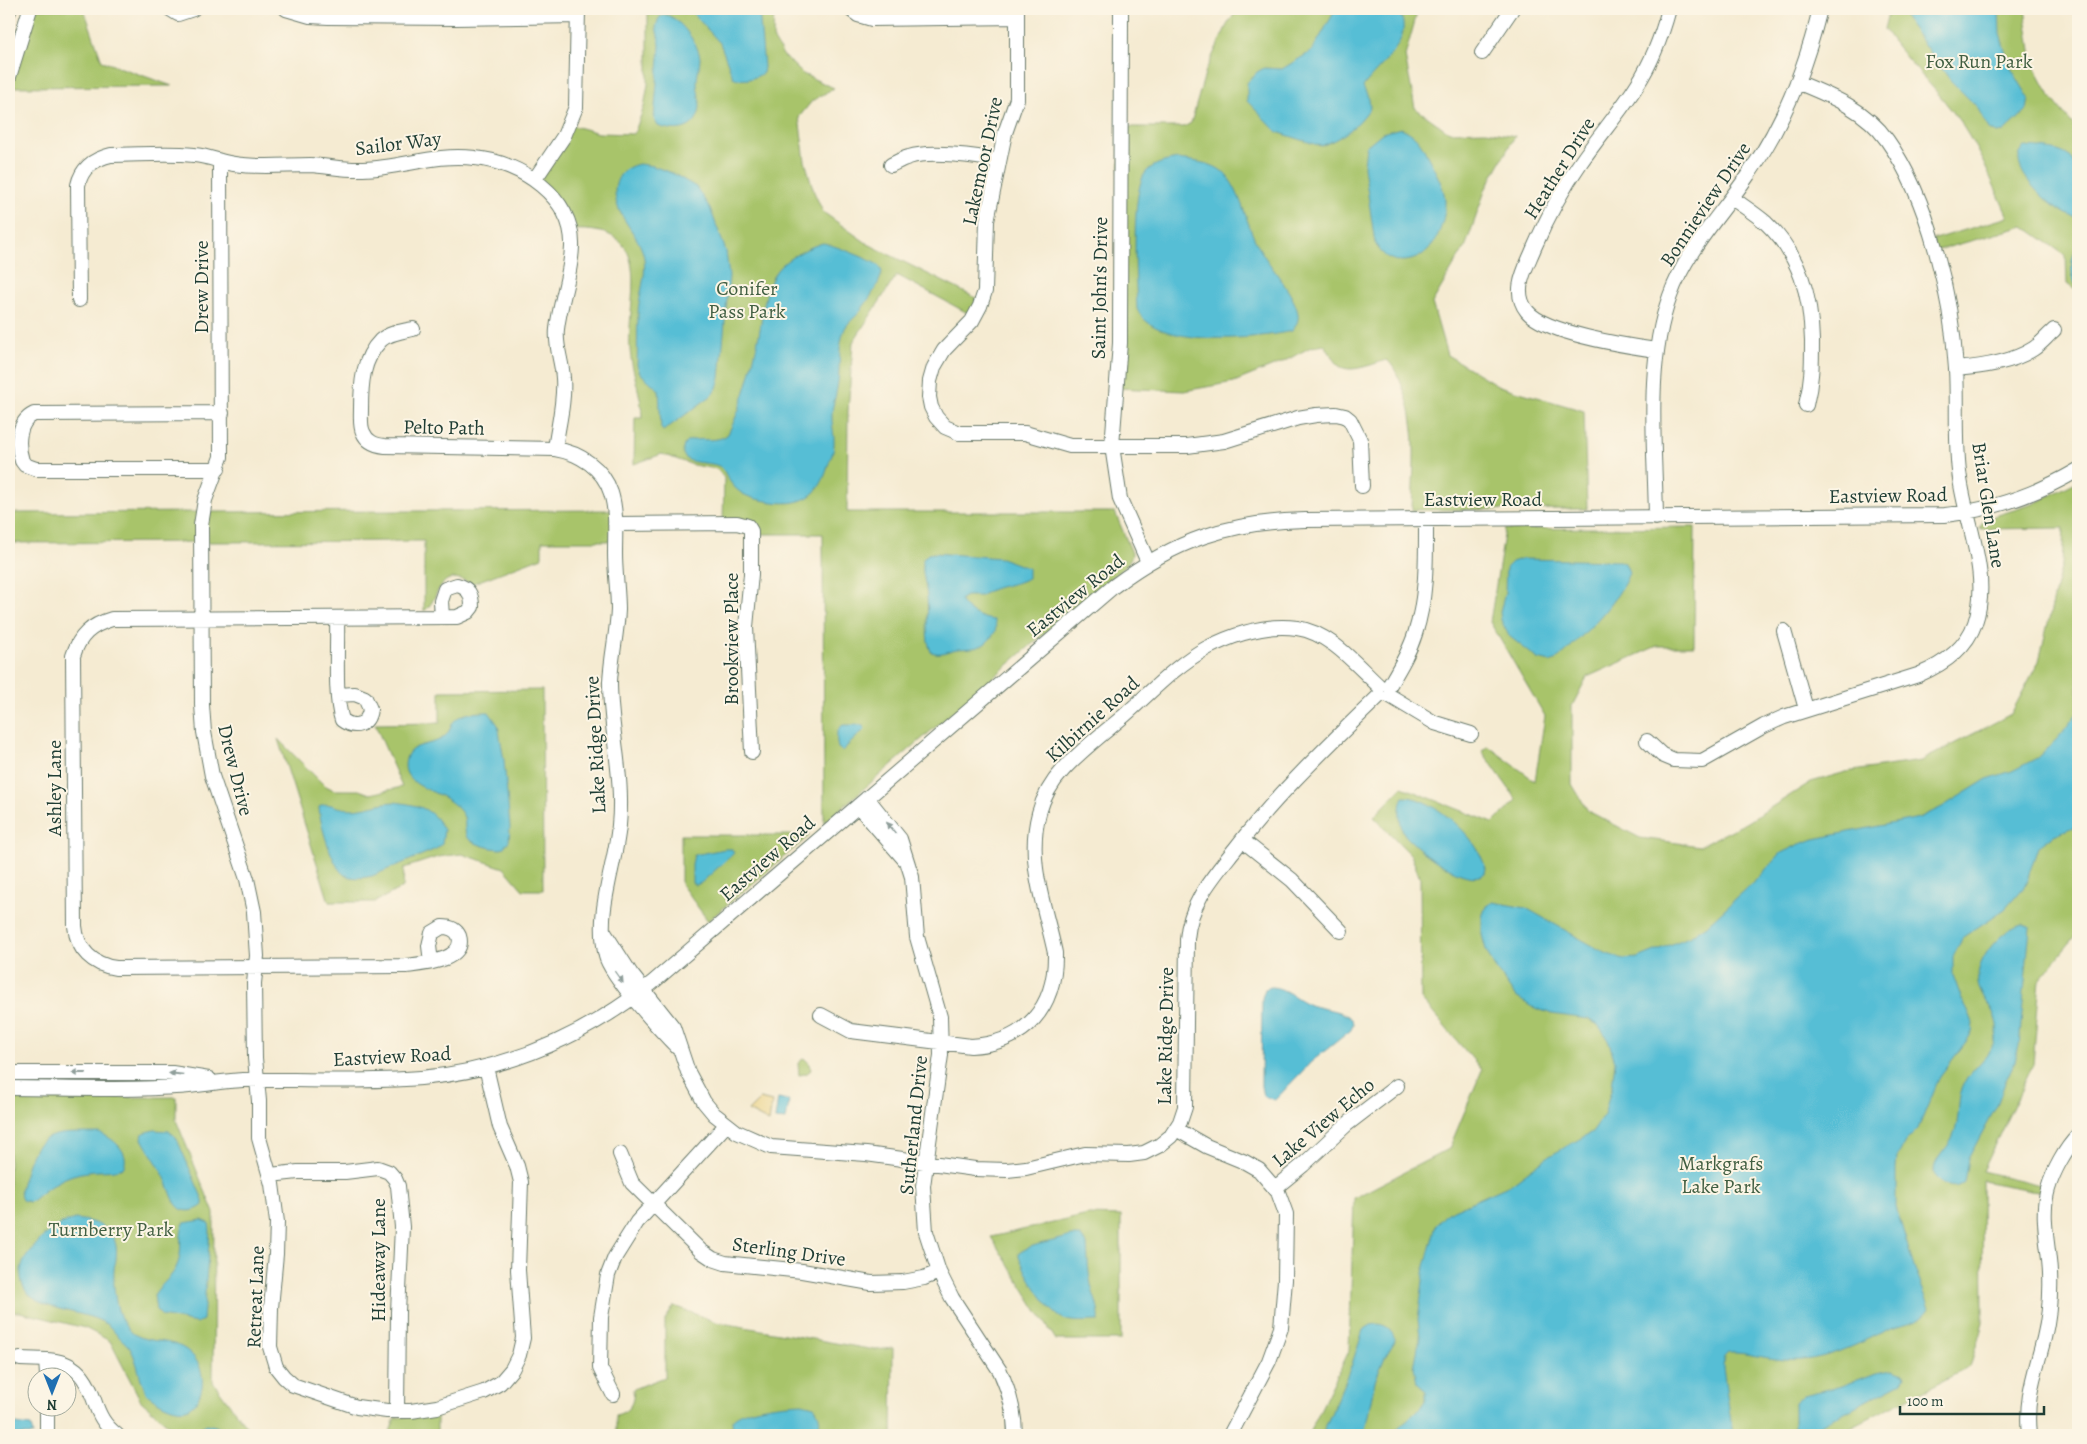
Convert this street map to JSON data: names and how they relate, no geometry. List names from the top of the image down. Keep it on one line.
{"streets":{"street":["Sailor Way","Lakemoor Drive","Heather Drive","Bonnieview Drive","Drew Drive","Saint John's Drive","Pelto Path","Eastview Road","Briar Glen Lane","Brookview Place","Kilbirnie Road","Lake Ridge Drive","Ashley Lane","Lake View Echo","Sutherland Drive","Sterling Drive","Hideaway Lane","Retreat Lane"]},"crossings":[["Sailor Way","Drew Drive"],["Sailor Way","Pelto Path"],["Lakemoor Drive","Saint John's Drive"],["Heather Drive","Bonnieview Drive"],["Bonnieview Drive","Eastview Road"],["Bonnieview Drive","Briar Glen Lane"],["Drew Drive","Eastview Road"],["Drew Drive","Ashley Lane"],["Drew Drive","Retreat Lane"],["Saint John's Drive","Eastview Road"],["Pelto Path","Brookview Place"],["Pelto Path","Lake Ridge Drive"],["Eastview Road","Briar Glen Lane"],["Eastview Road","Lake Ridge Drive"],["Eastview Road","Sutherland Drive"],["Eastview Road","Retreat Lane"],["Brookview Place","Lake Ridge Drive"],["Kilbirnie Road","Lake Ridge Drive"],["Kilbirnie Road","Sutherland Drive"],["Lake Ridge Drive","Sutherland Drive"],["Sutherland Drive","Sterling Drive"],["Hideaway Lane","Retreat Lane"]],"parks":["Fox Run Park","Conifer Pass Park","Markgrafs Lake Park","Turnberry Park"],"scale_bar":"100 m","north":"bottom"}
